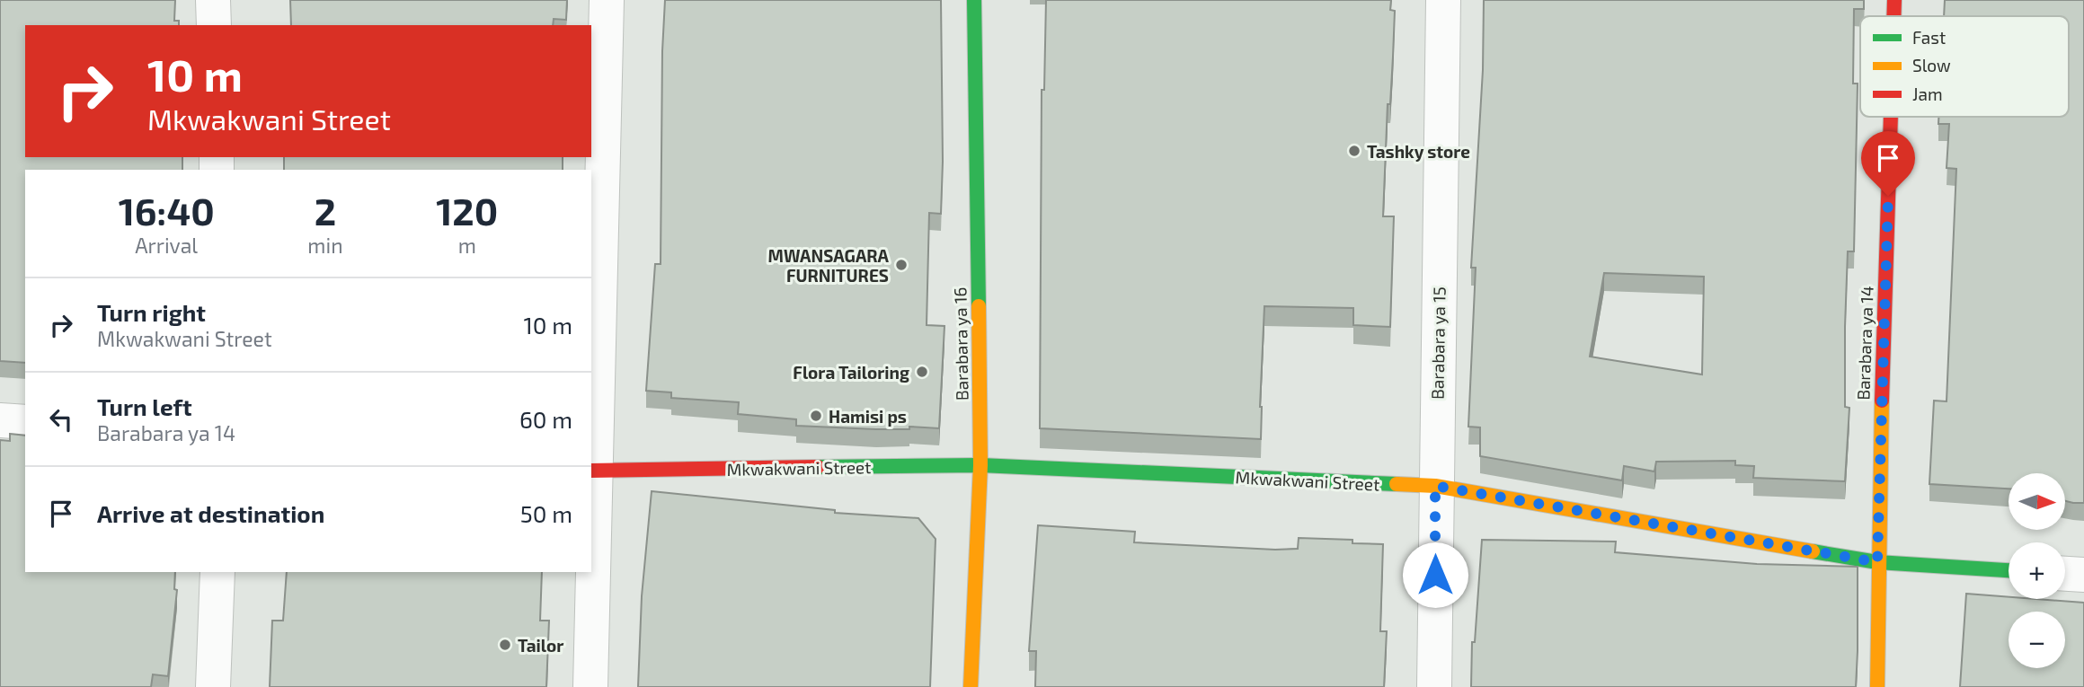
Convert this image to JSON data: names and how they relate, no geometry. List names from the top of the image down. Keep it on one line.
{"streets":{"street":["Barabara ya 15","Barabara ya 14","Barabara ya 16","Mkwakwani Street"]},"crossings":[["Barabara ya 15","Mkwakwani Street"],["Barabara ya 14","Mkwakwani Street"],["Barabara ya 16","Mkwakwani Street"]],"places":["Tashky store","MWANSAGARA FURNITURES","Flora Tailoring","Hamisi ps","Tailor"],"legend":["Fast","Slow","Jam"],"north":"right","page":{"turn":["10 m","Mkwakwani Street"],"eta":["16:40","Arrival","2","min","120","m"],"list":[{"name":"Turn right","note":"Mkwakwani Street","value":"10 m"},{"name":"Turn left","note":"Barabara ya 14","value":"60 m"},{"name":"Arrive at destination","value":"50 m"}],"map_buttons":["+","−"]}}
